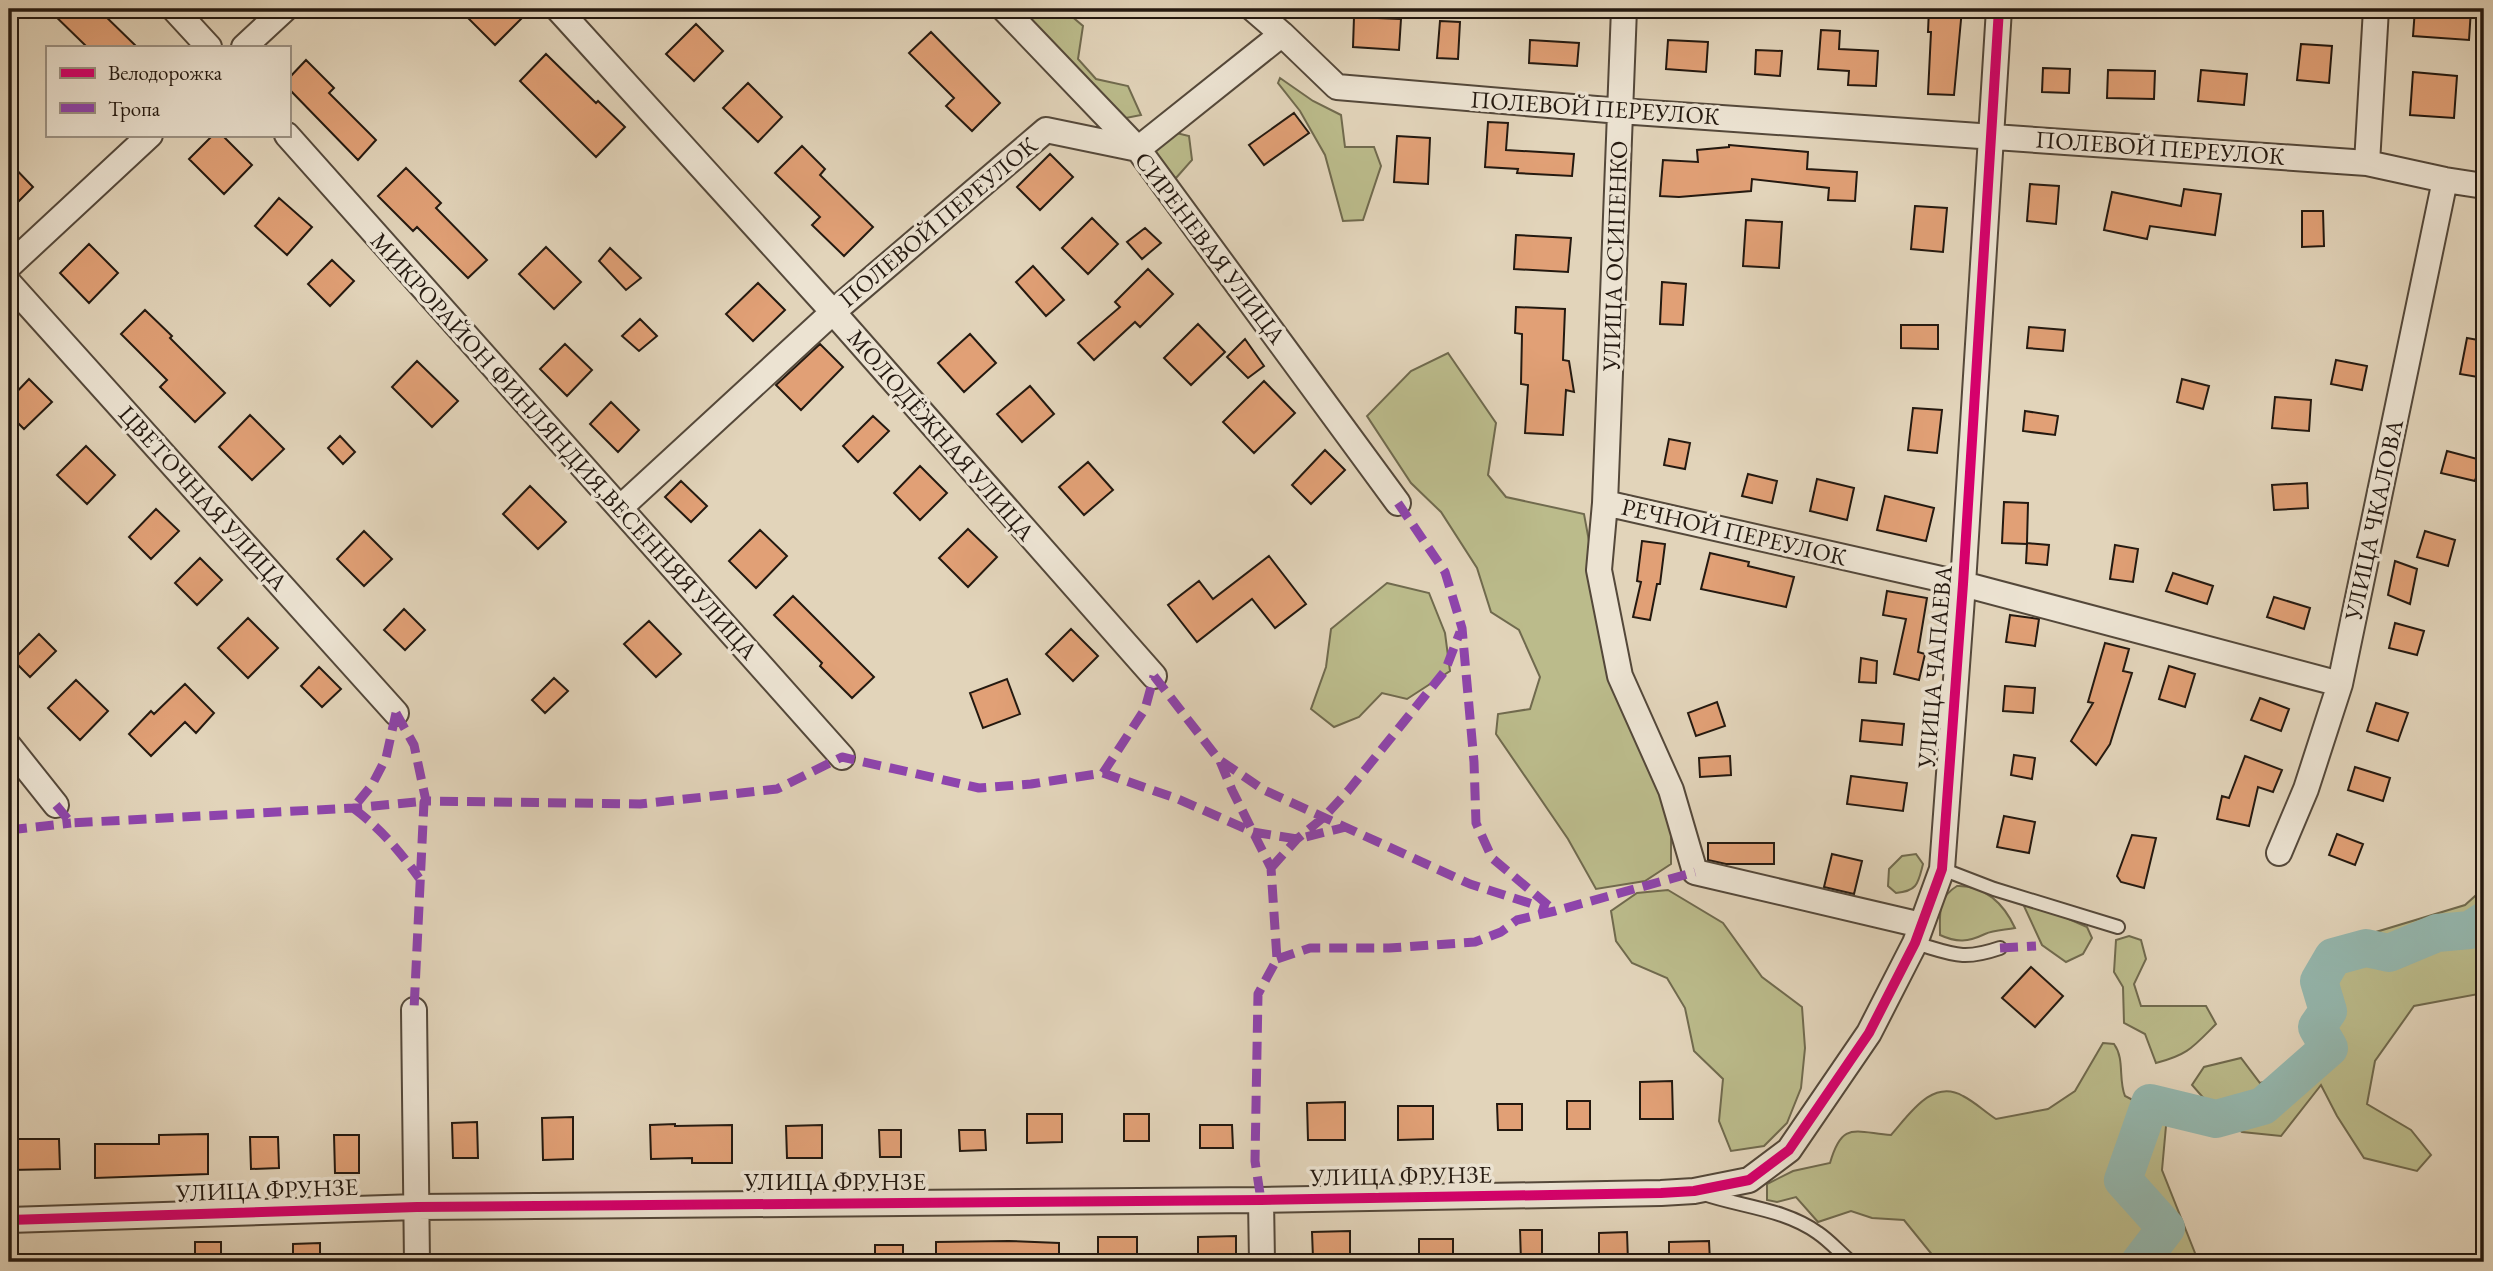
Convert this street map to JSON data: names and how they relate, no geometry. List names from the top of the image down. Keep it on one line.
{"streets":{"street":["ПОЛЕВОЙ ПЕРЕУЛОК","СИРЕНЕВАЯ УЛИЦА","УЛИЦА ОСИПЕНКО","МОЛОДЁЖНАЯ УЛИЦА","МИКРОРАЙОН ФИНЛЯНДИЯ,ВЕСЕННЯЯ УЛИЦА","ЦВЕТОЧНАЯ УЛИЦА","УЛИЦА ЧКАЛОВА","РЕЧНОЙ ПЕРЕУЛОК","УЛИЦА ЧАПАЕВА","УЛИЦА ФРУНЗЕ"]},"crossings":[["ПОЛЕВОЙ ПЕРЕУЛОК","СИРЕНЕВАЯ УЛИЦА"],["ПОЛЕВОЙ ПЕРЕУЛОК","УЛИЦА ОСИПЕНКО"],["ПОЛЕВОЙ ПЕРЕУЛОК","МОЛОДЁЖНАЯ УЛИЦА"],["ПОЛЕВОЙ ПЕРЕУЛОК","УЛИЦА ЧКАЛОВА"],["ПОЛЕВОЙ ПЕРЕУЛОК","УЛИЦА ЧАПАЕВА"],["УЛИЦА ОСИПЕНКО","РЕЧНОЙ ПЕРЕУЛОК"],["УЛИЦА ЧКАЛОВА","РЕЧНОЙ ПЕРЕУЛОК"],["РЕЧНОЙ ПЕРЕУЛОК","УЛИЦА ЧАПАЕВА"],["УЛИЦА ЧАПАЕВА","УЛИЦА ФРУНЗЕ"]],"legend":["Велодорожка","Тропа"]}
